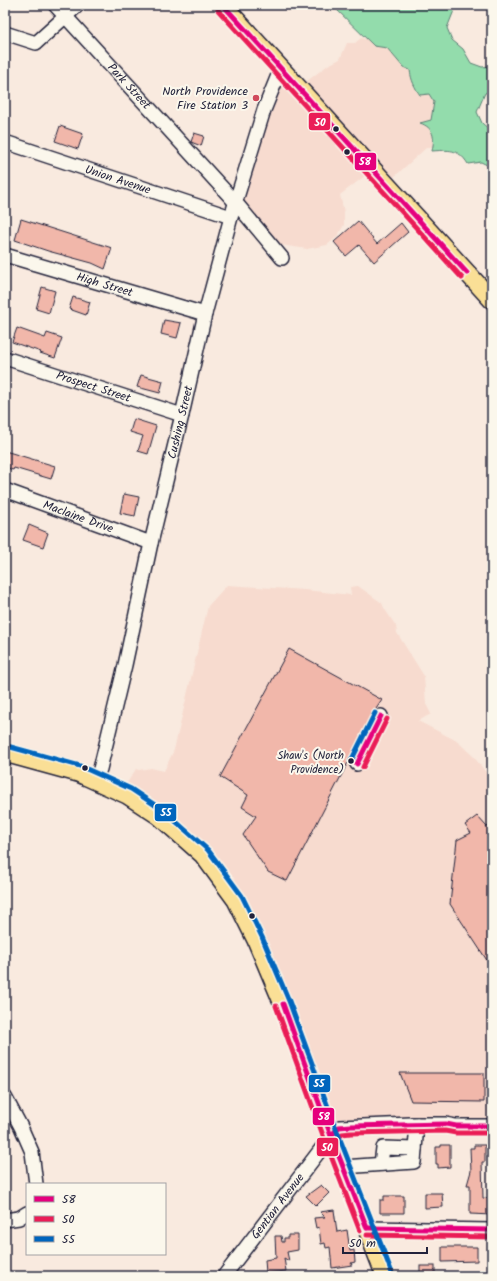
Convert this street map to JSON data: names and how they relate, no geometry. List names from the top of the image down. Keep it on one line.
{"streets":{"street":["Park Street","Union Avenue","High Street","Prospect Street","Cushing Street","Maclaine Drive","Gentian Avenue"]},"crossings":[["Park Street","Cushing Street"],["Union Avenue","Cushing Street"],["High Street","Cushing Street"],["Prospect Street","Cushing Street"],["Cushing Street","Maclaine Drive"]],"places":["North Providence Fire Station 3","Shaw's (North Providence)"],"lines":["transit line 58","transit line 50","transit line 55"],"legend":["58","50","55"],"scale_bar":"50 m"}
